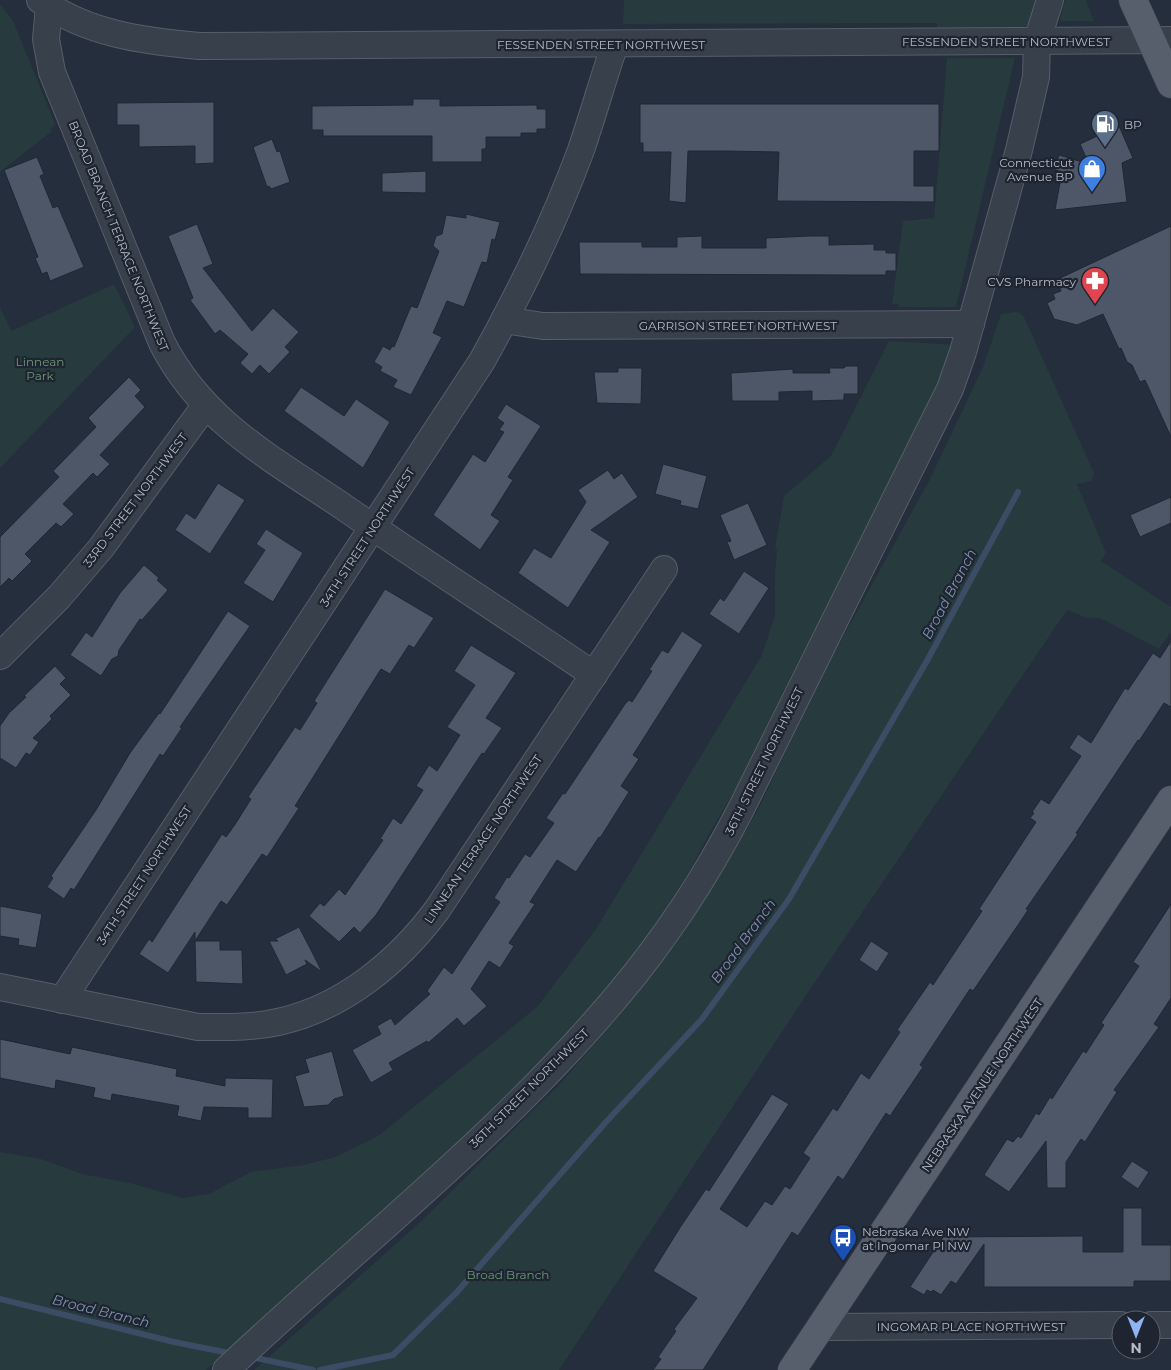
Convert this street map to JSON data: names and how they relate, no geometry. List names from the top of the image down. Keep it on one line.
{"streets":{"main road":["NEBRASKA AVENUE NORTHWEST"],"street":["FESSENDEN STREET NORTHWEST","BROAD BRANCH TERRACE NORTHWEST","GARRISON STREET NORTHWEST","33RD STREET NORTHWEST","34TH STREET NORTHWEST","36TH STREET NORTHWEST","LINNEAN TERRACE NORTHWEST","INGOMAR PLACE NORTHWEST"]},"crossings":[["FESSENDEN STREET NORTHWEST","BROAD BRANCH TERRACE NORTHWEST"],["FESSENDEN STREET NORTHWEST","34TH STREET NORTHWEST"],["FESSENDEN STREET NORTHWEST","36TH STREET NORTHWEST"],["BROAD BRANCH TERRACE NORTHWEST","33RD STREET NORTHWEST"],["BROAD BRANCH TERRACE NORTHWEST","34TH STREET NORTHWEST"],["BROAD BRANCH TERRACE NORTHWEST","LINNEAN TERRACE NORTHWEST"],["GARRISON STREET NORTHWEST","34TH STREET NORTHWEST"],["GARRISON STREET NORTHWEST","36TH STREET NORTHWEST"],["34TH STREET NORTHWEST","LINNEAN TERRACE NORTHWEST"],["NEBRASKA AVENUE NORTHWEST","INGOMAR PLACE NORTHWEST"]],"water":["Broad Branch"],"parks":["Linnean Park","Broad Branch"],"places":{"fuel station":["BP"],"shop":["Connecticut Avenue BP"],"pharmacy":["CVS Pharmacy"],"bus stop":["Nebraska Ave NW at Ingomar Pl NW"]},"north":"bottom"}
